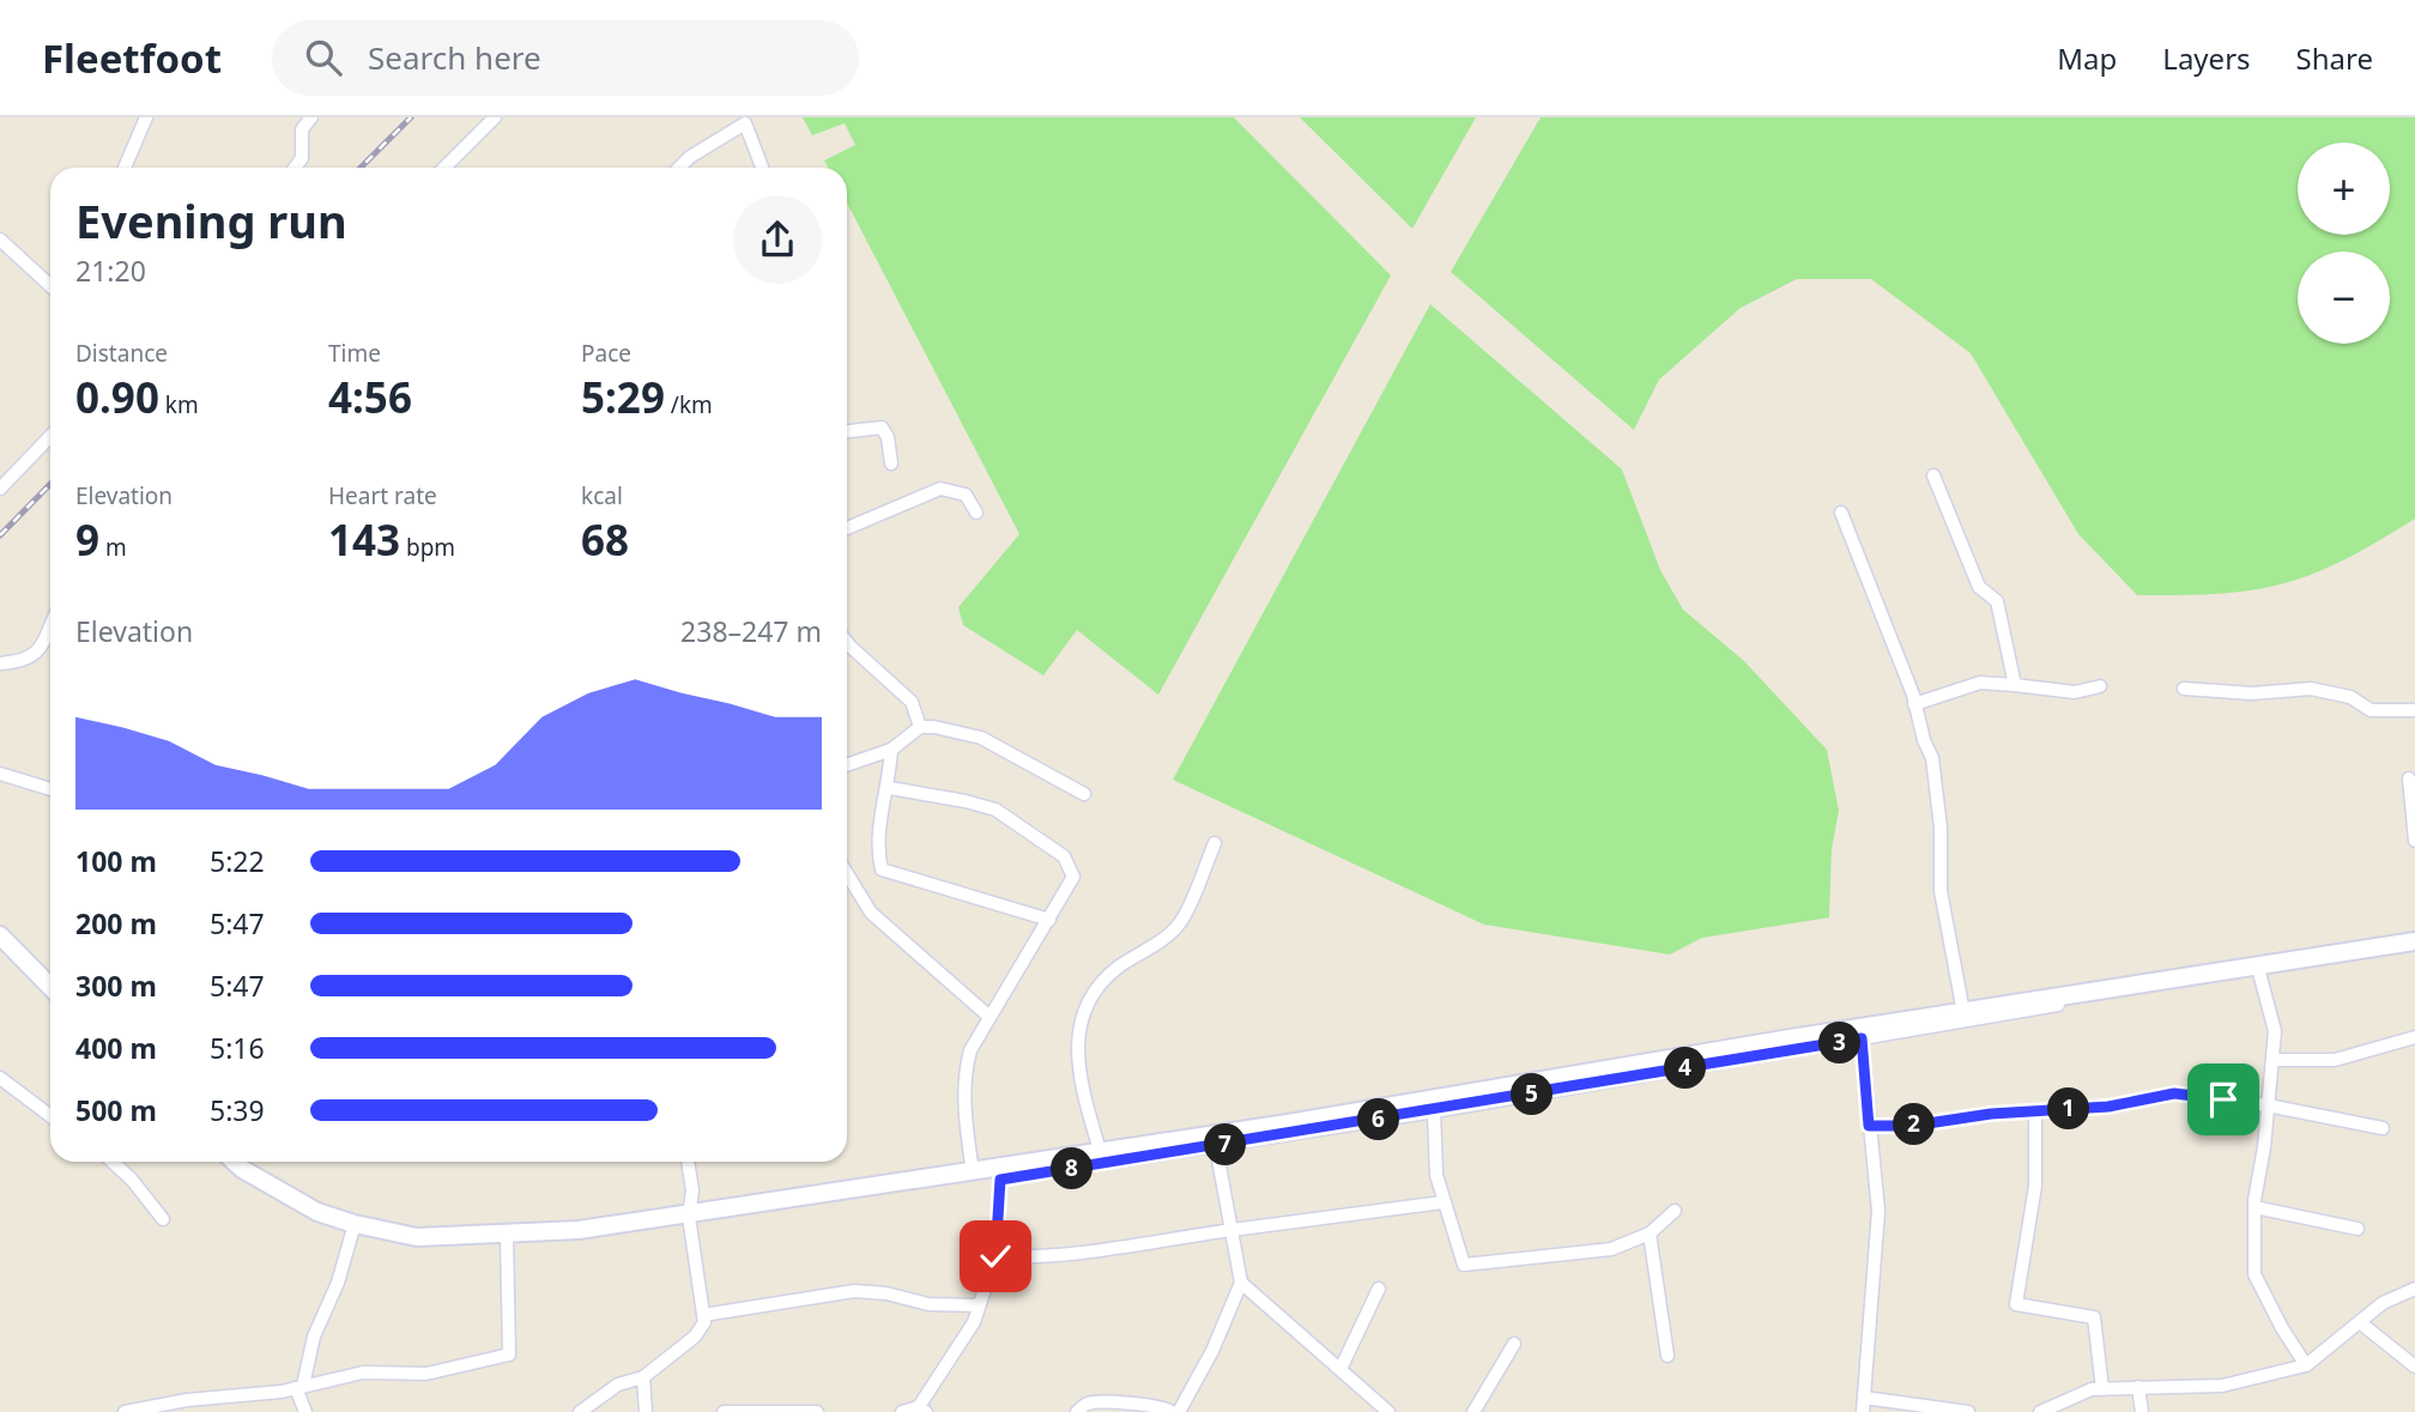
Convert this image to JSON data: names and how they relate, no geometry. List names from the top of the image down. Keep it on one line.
{"page":{"header":"Fleetfoot","search":"Search here","nav":["Map","Layers","Share"],"map_buttons":["+","−"],"heading":["Evening run","21:20"],"stats":[["Distance","0.90 km"],["Time","4:56"],["Pace","5:29 /km"],["Elevation","9 m"],["Heart rate","143 bpm"],["kcal","68"]],"chart":["Elevation","238–247 m"],"list":[{"name":"100 m","note":"5:22"},{"name":"200 m","note":"5:47"},{"name":"300 m","note":"5:47"},{"name":"400 m","note":"5:16"},{"name":"500 m","note":"5:39"}],"pins":["3","4","5","1","6","2","7","8"]}}
